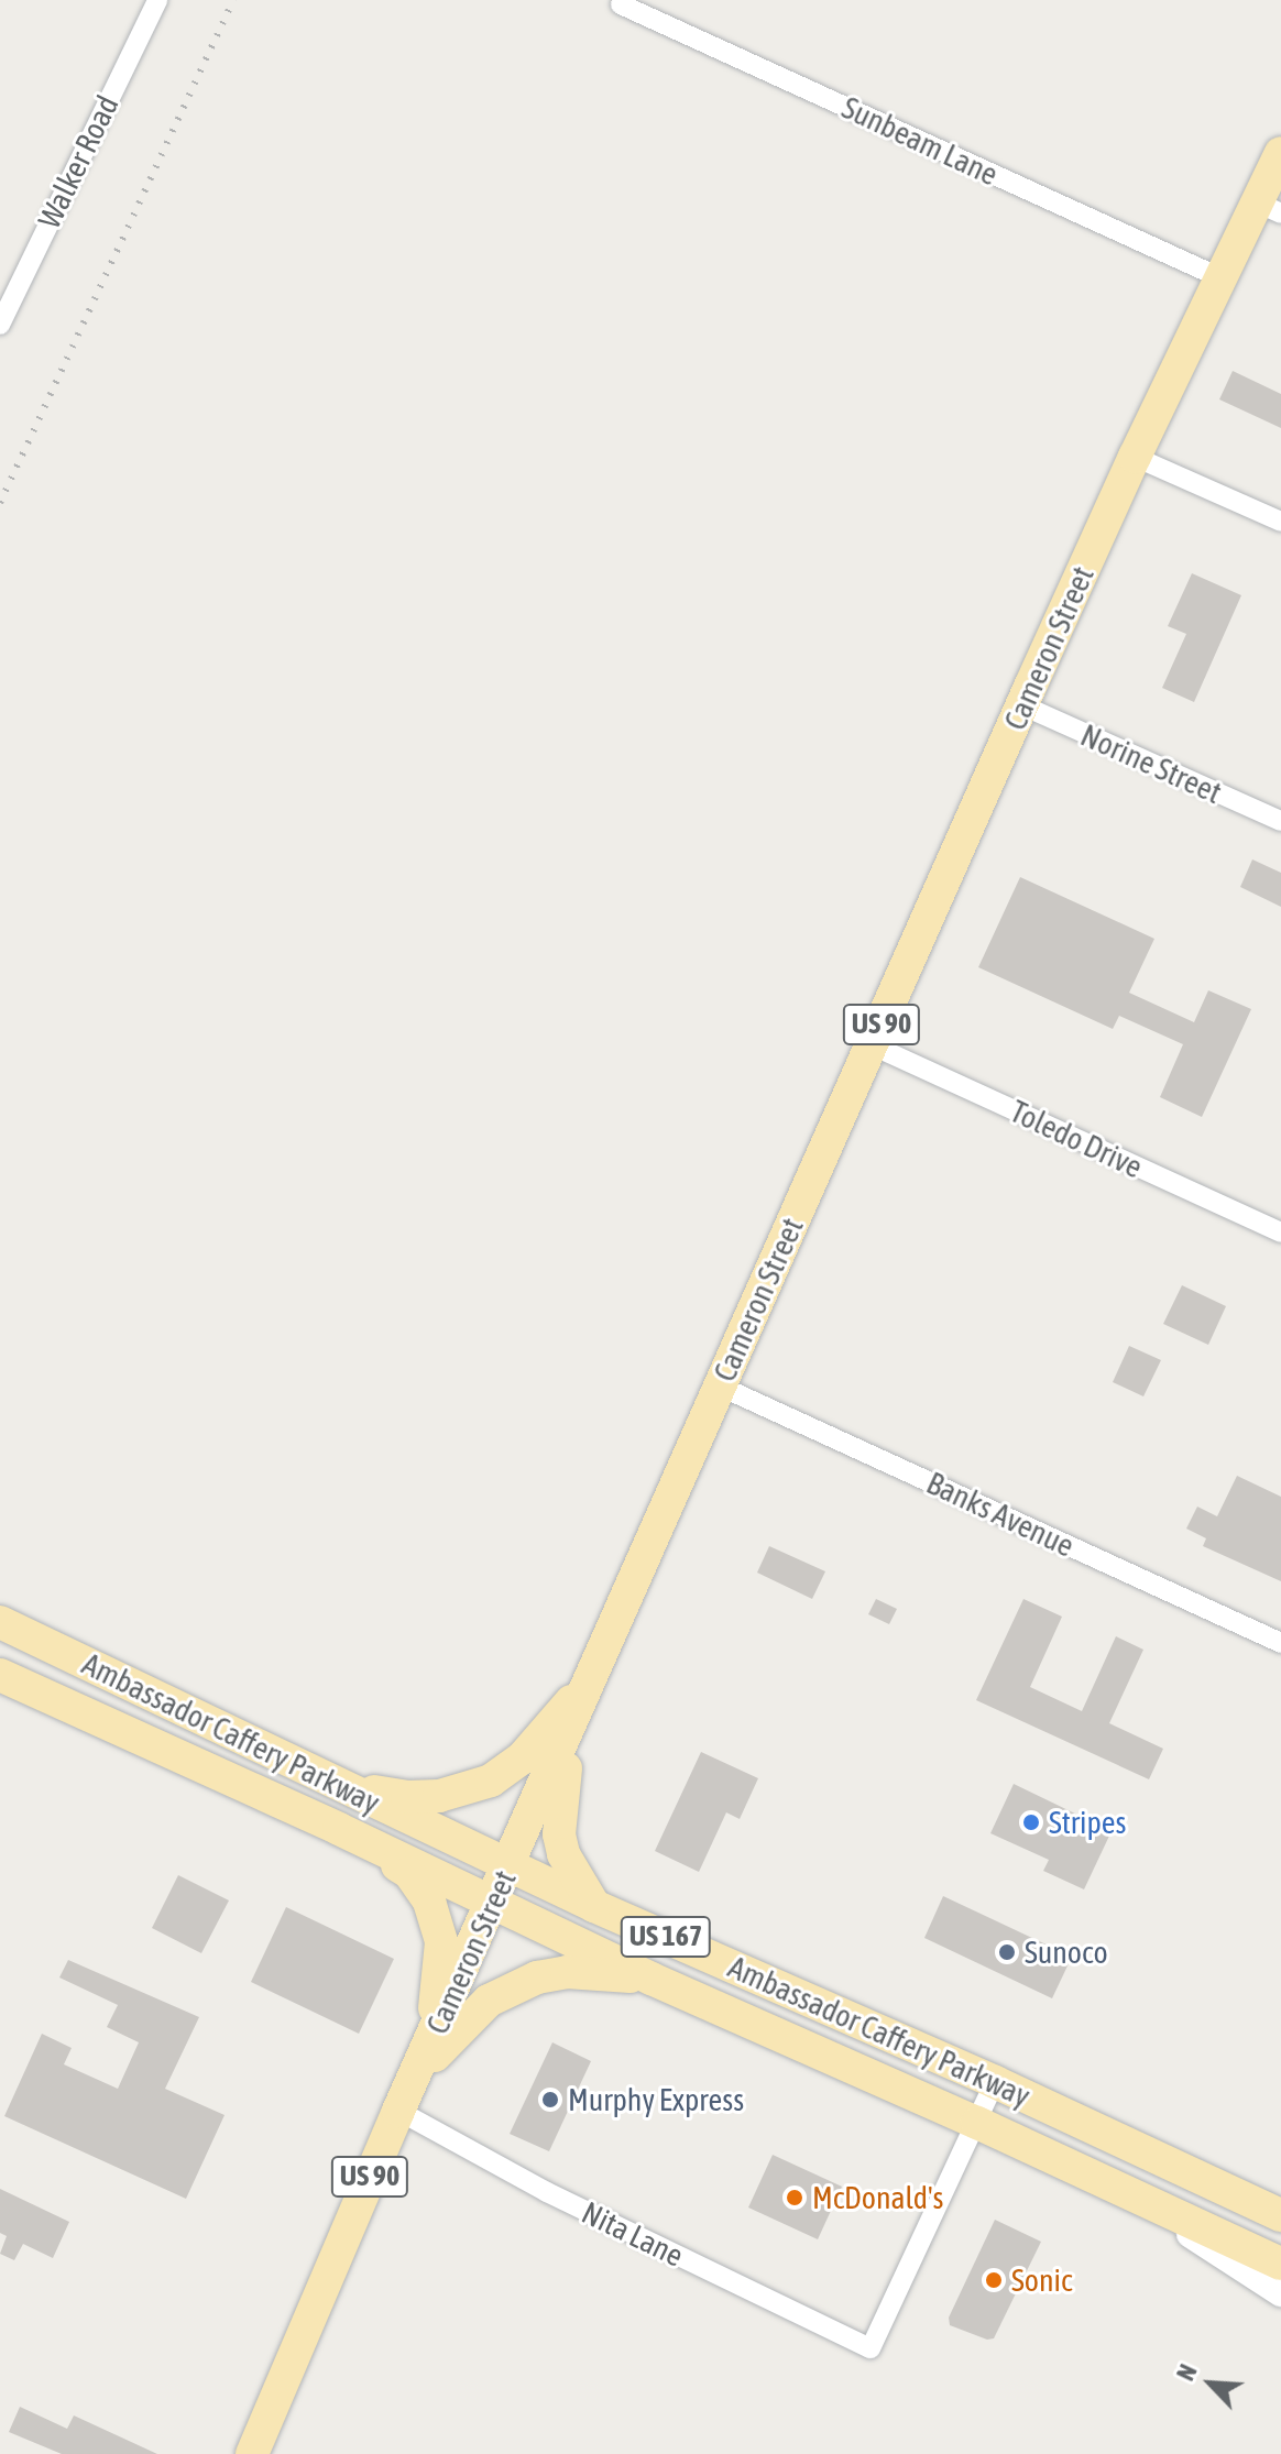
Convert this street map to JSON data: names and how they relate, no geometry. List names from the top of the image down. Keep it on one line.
{"streets":{"main road":["Cameron Street","US 90","Ambassador Caffery Parkway","US 167"],"street":["Sunbeam Lane","Walker Road","Norine Street","Toledo Drive","Banks Avenue","Nita Lane"]},"crossings":[["Sunbeam Lane","Cameron Street"],["Cameron Street","Norine Street"],["Cameron Street","Toledo Drive"],["Cameron Street","Banks Avenue"],["Cameron Street","Ambassador Caffery Parkway"],["Cameron Street","Nita Lane"],["Ambassador Caffery Parkway","US 167"],["Ambassador Caffery Parkway","Nita Lane"]],"places":["Stripes","Sunoco","Murphy Express","McDonald's","Sonic"],"north":"top left"}
